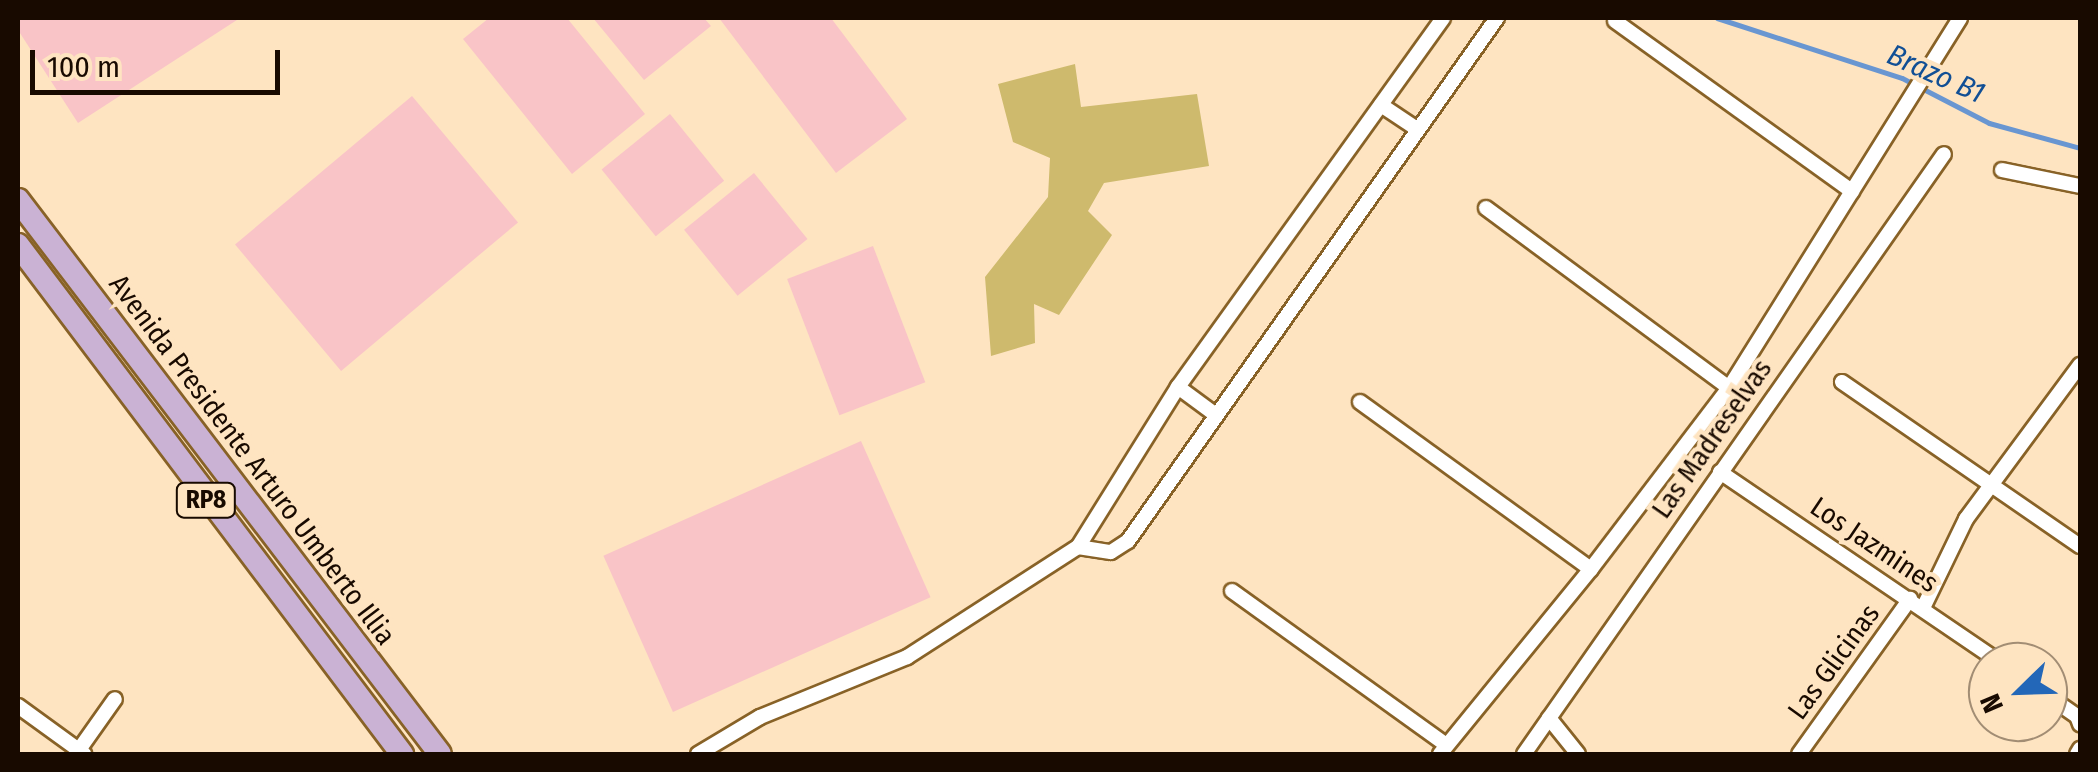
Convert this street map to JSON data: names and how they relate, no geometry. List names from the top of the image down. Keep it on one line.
{"streets":{"main road":["Avenida Presidente Arturo Umberto Illia","RP8"],"street":["Las Madreselvas","Los Jazmines","Las Glicinas"]},"crossings":[["Las Madreselvas","Los Jazmines"],["Los Jazmines","Las Glicinas"]],"water":["Brazo B1"],"scale_bar":"100 m","north":"bottom left"}
